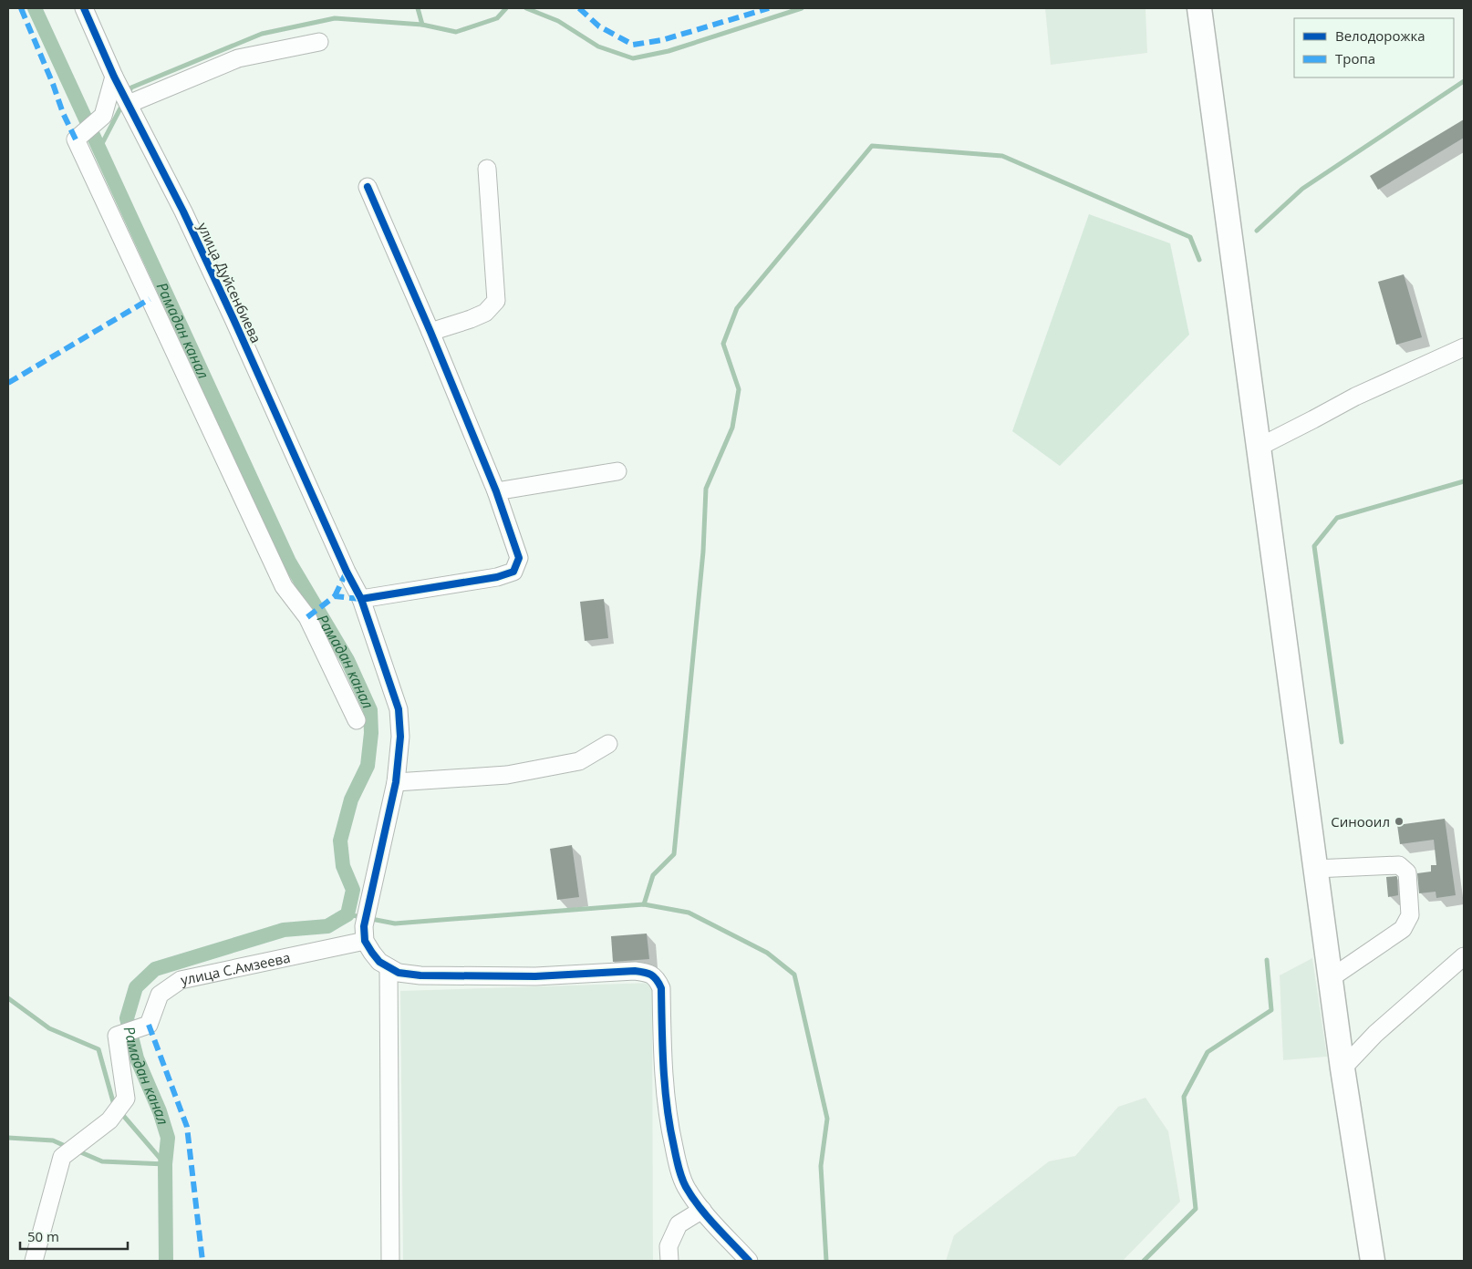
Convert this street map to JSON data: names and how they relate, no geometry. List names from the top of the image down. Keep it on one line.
{"streets":{"street":["улица Дуйсенбиева","улица С.Амзеева"]},"crossings":[["улица Дуйсенбиева","улица С.Амзеева"]],"water":["Рамадан канал"],"places":["Синооил"],"legend":["Велодорожка","Тропа"],"scale_bar":"50 m"}
